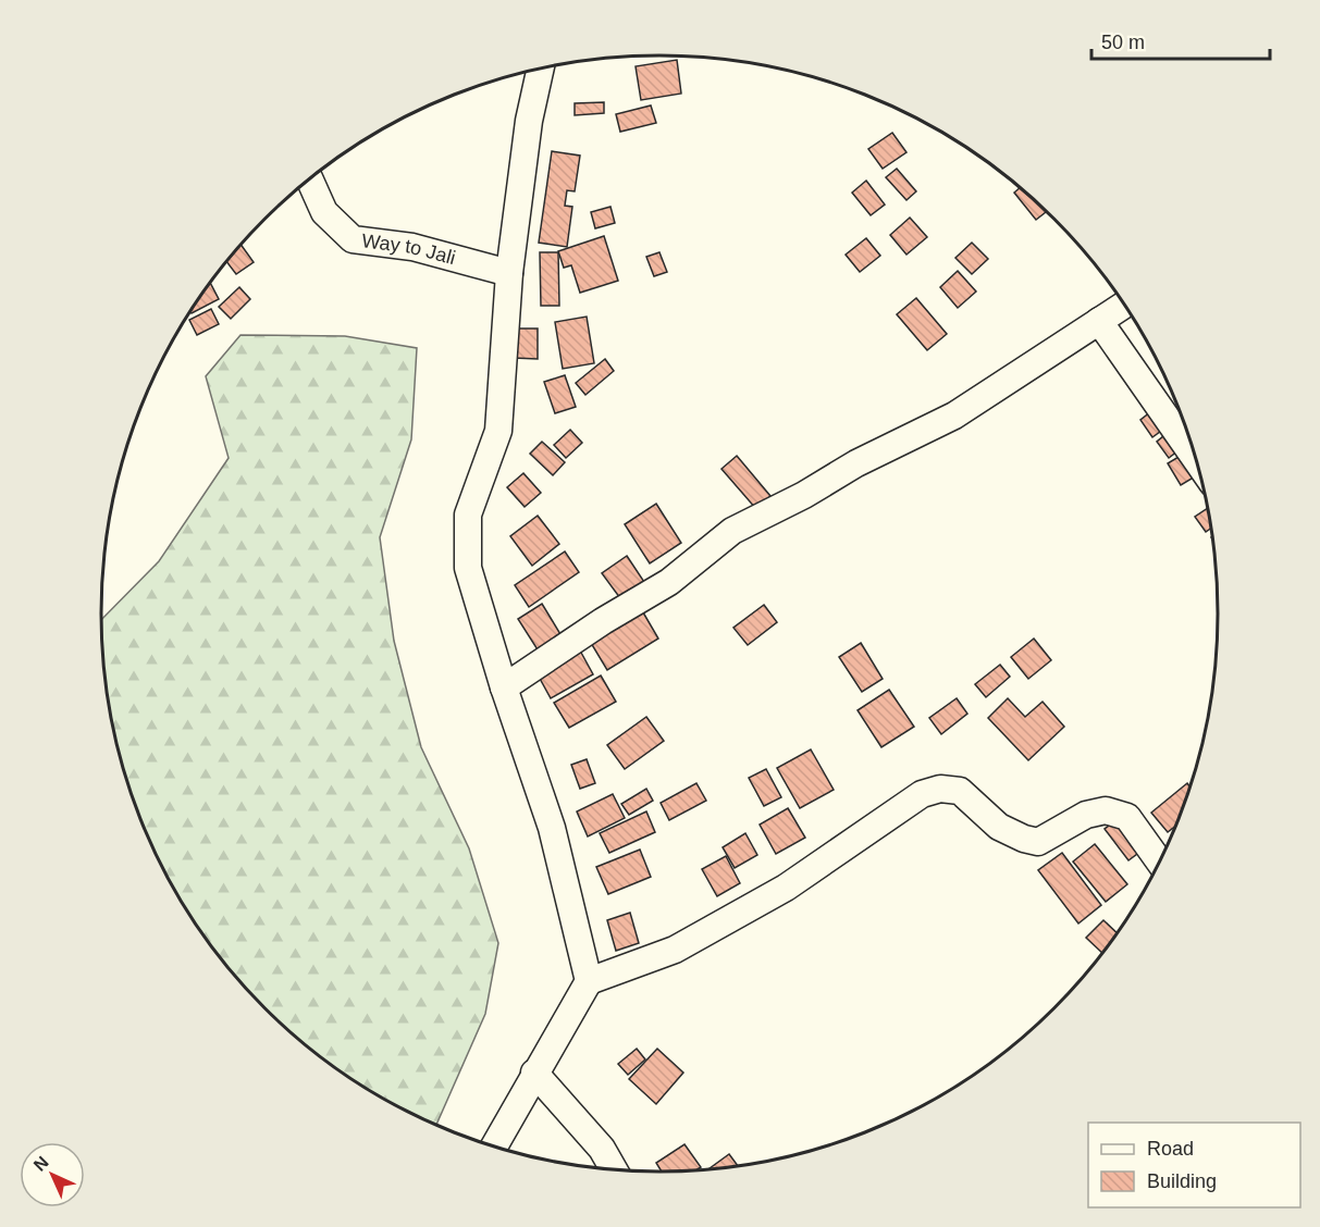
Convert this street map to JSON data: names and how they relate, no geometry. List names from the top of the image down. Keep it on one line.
{"streets":{"street":["Way to Jali"]},"legend":["Road","Building"],"scale_bar":"50 m","north":"top left"}
